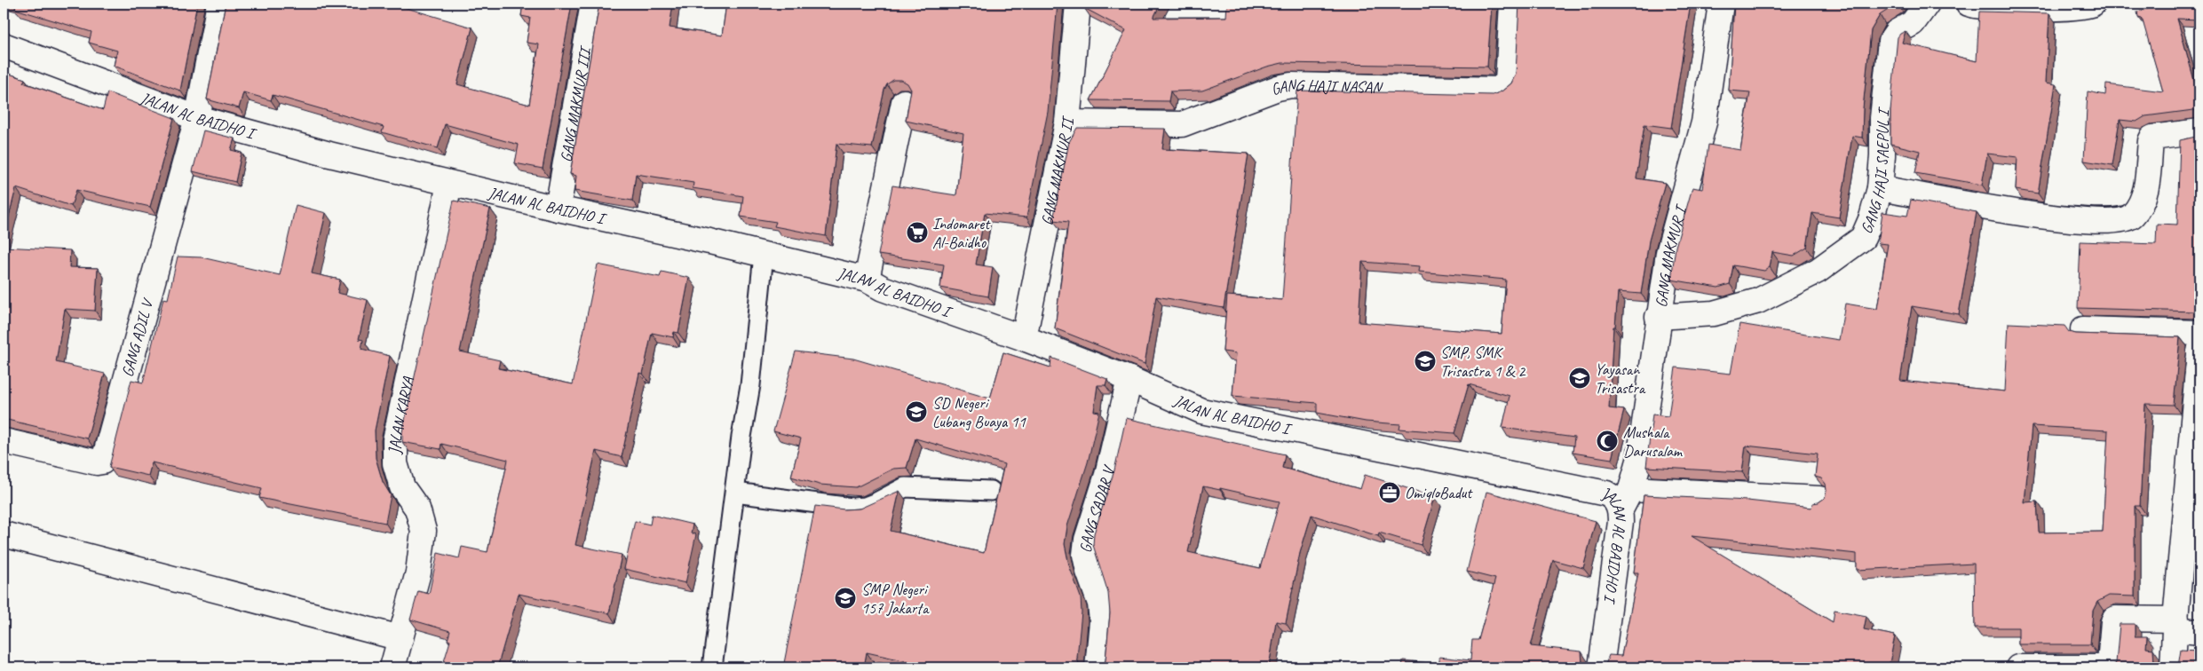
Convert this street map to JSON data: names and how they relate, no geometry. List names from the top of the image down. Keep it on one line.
{"streets":{"street":["GANG HAJI NASAN","GANG MAKMUR III","JALAN AL BAIDHO I","GANG MAKMUR II","GANG HAJI SAEPUL I","GANG MAKMUR I","GANG ADIL V","JALAN KARYA","GANG SADAR V"]},"crossings":[["GANG HAJI NASAN","GANG MAKMUR II"],["GANG MAKMUR III","JALAN AL BAIDHO I"],["JALAN AL BAIDHO I","GANG MAKMUR II"],["JALAN AL BAIDHO I","GANG MAKMUR I"],["JALAN AL BAIDHO I","GANG ADIL V"],["JALAN AL BAIDHO I","JALAN KARYA"],["JALAN AL BAIDHO I","GANG SADAR V"],["GANG HAJI SAEPUL I","GANG MAKMUR I"]],"places":{"supermarket":["Indomaret Al-Baidho"],"school or university":["SMP, SMK Trisastra 1 & 2","Yayasan Trisastra","SD Negeri Lubang Buaya 11","SMP Negeri 157 Jakarta"],"mosque":["Mushala Darusalam"],"office":["OmiqloBadut"]}}
